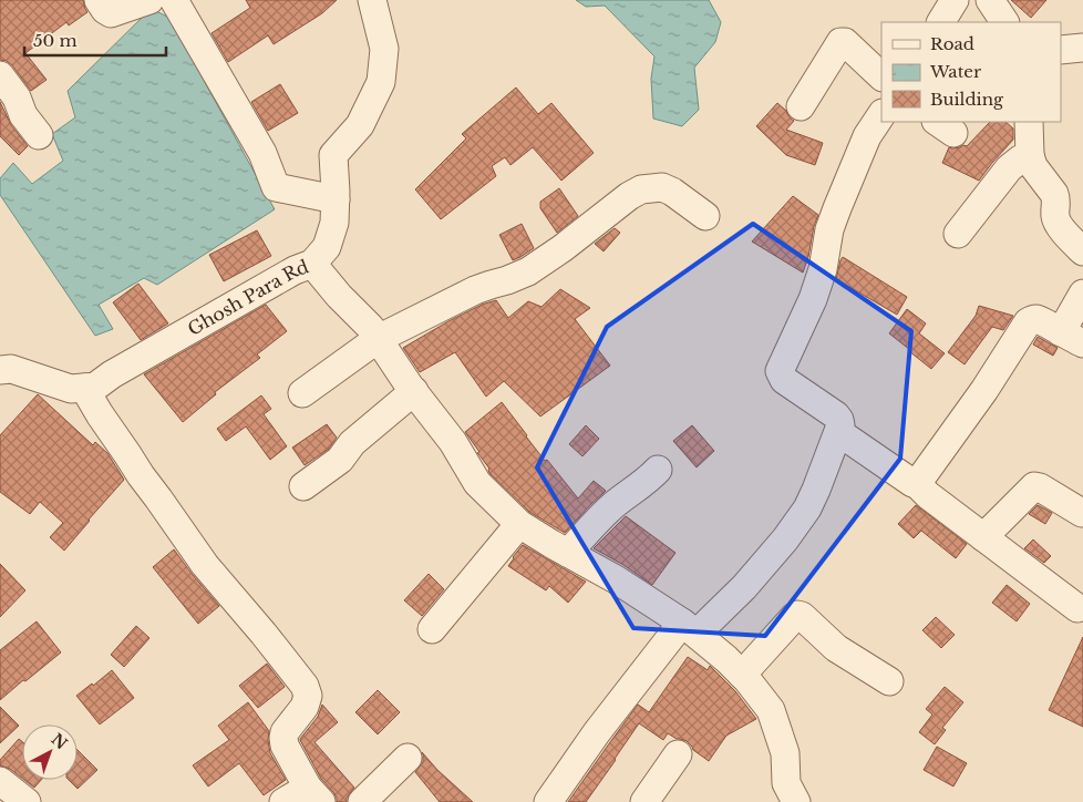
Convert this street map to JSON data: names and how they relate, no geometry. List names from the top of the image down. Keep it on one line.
{"streets":{"street":["Ghosh Para Rd"]},"legend":["Road","Water","Building"],"scale_bar":"50 m","north":"top right"}
